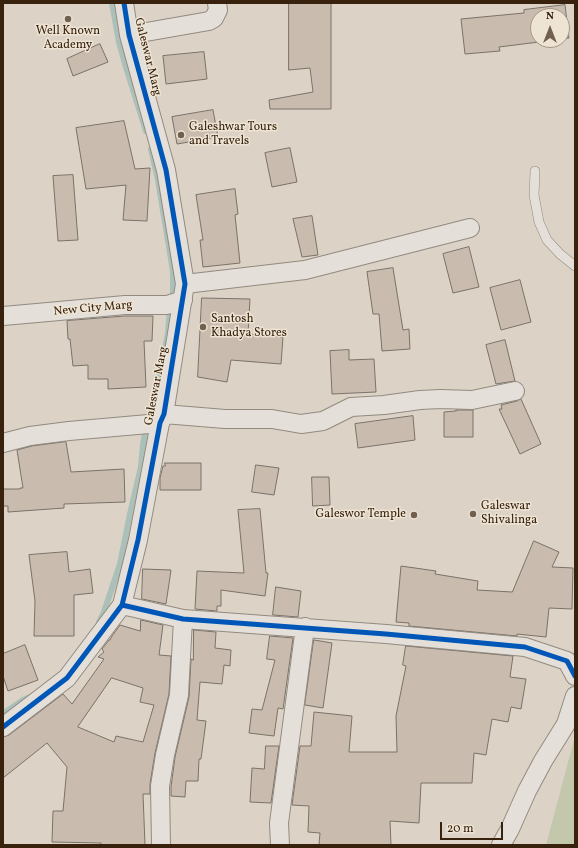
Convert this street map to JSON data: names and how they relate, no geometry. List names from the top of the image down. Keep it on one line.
{"streets":{"street":["Galeswar Marg","New City Marg"]},"crossings":[["Galeswar Marg","New City Marg"]],"places":["Well Known Academy","Galeshwar Tours and Travels","Santosh Khadya Stores","Galeswar Shivalinga","Galeswor Temple"],"scale_bar":"20 m","north":"top"}
